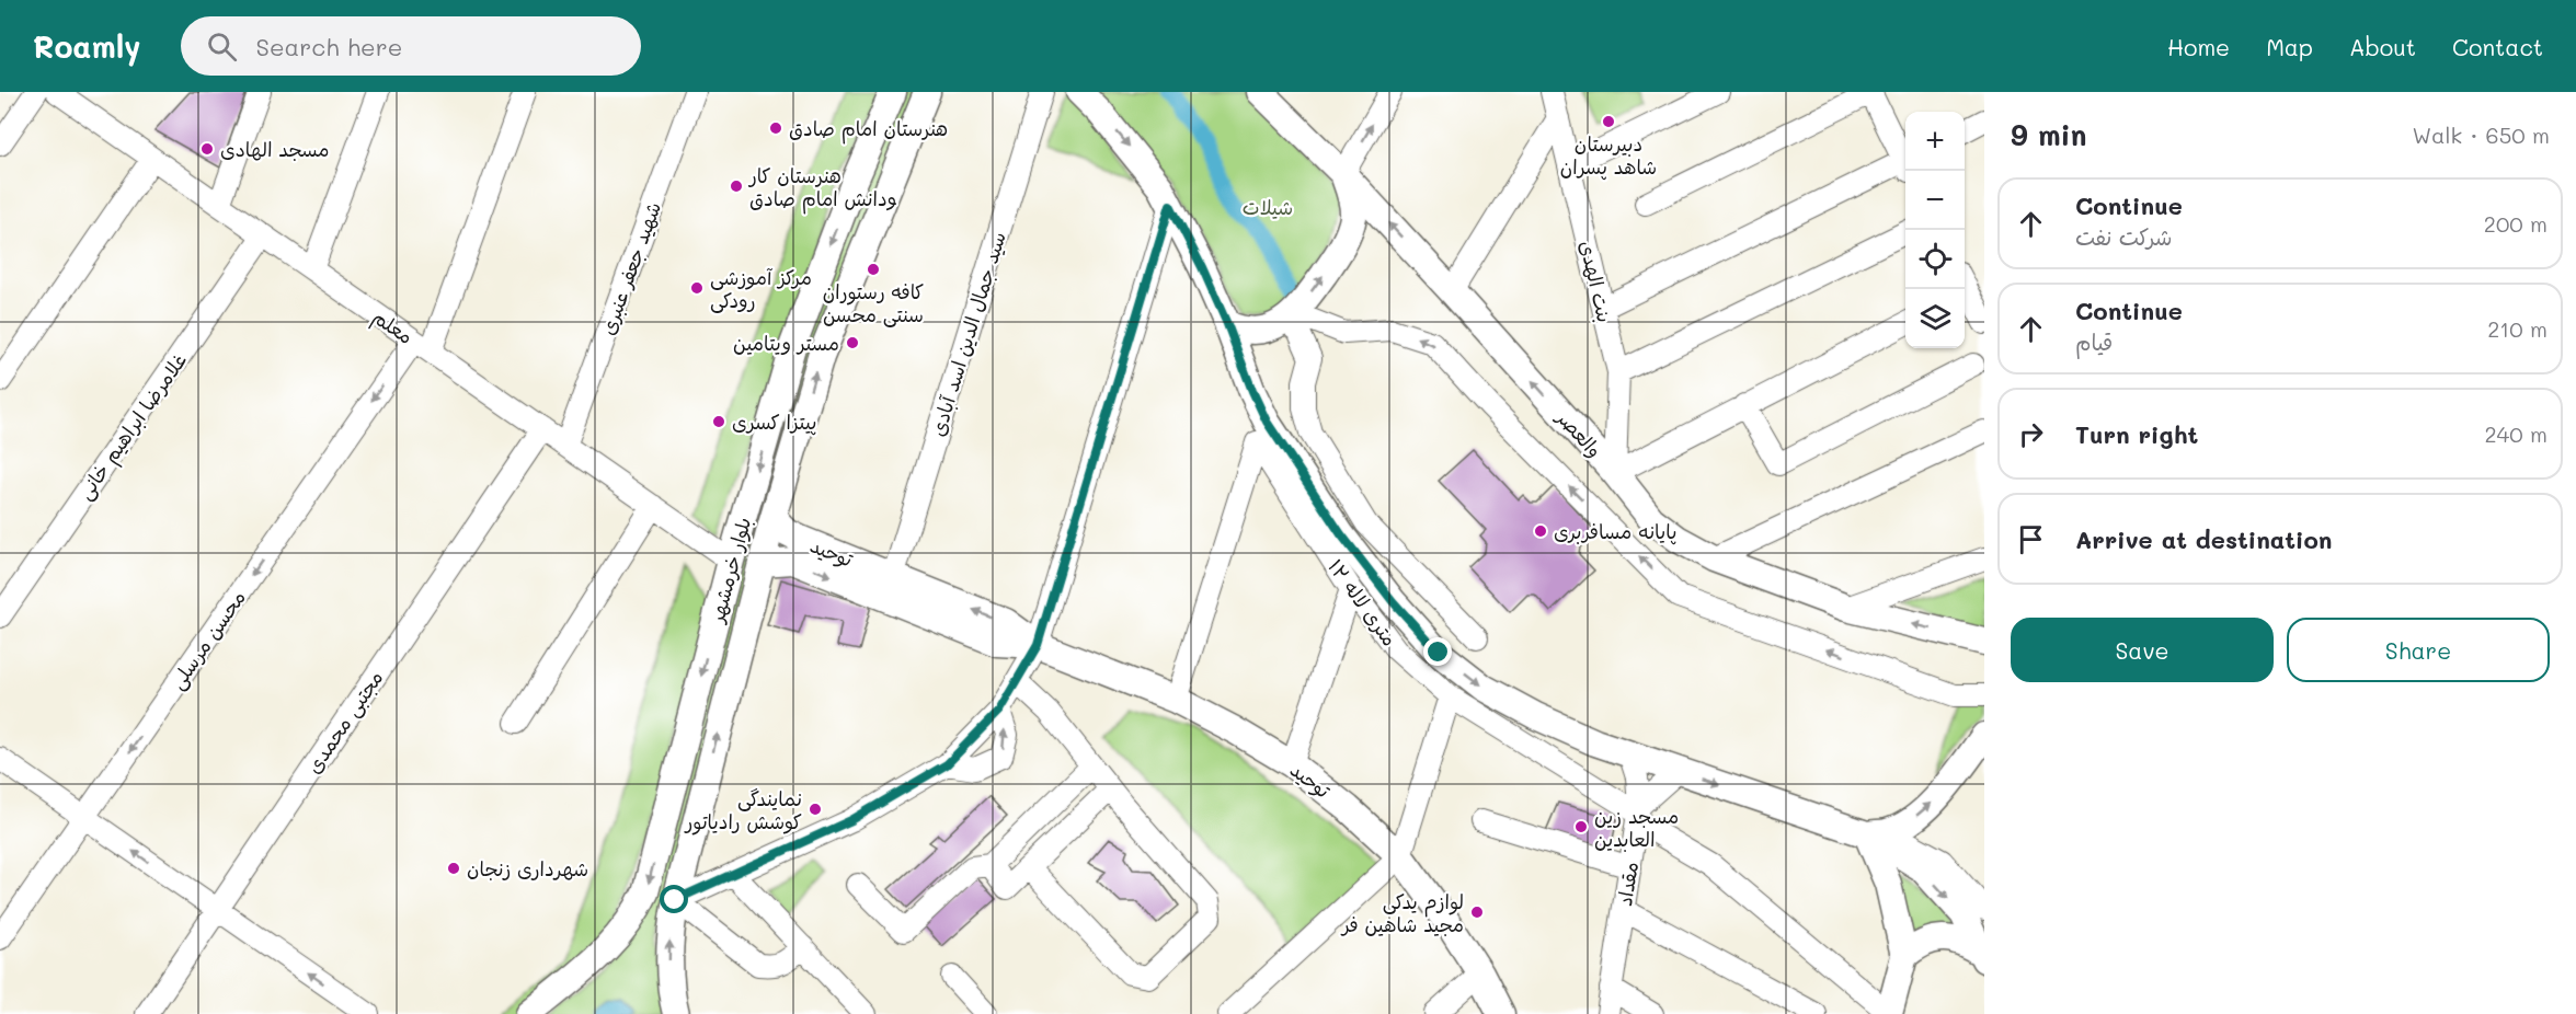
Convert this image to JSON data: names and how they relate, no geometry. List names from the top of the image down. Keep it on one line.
{"streets":{"main road":["والعصر","توحید","بلوار خرمشهر"],"street":["شهید جعفر عنبری","بنت الهدی","معلم","سید جمال الدین اسد آبادی","غلامرضا ابراهیم خانی","۱۲ متری لاله","محسن مرسلی","مجتبی محمدی","مقداد"]},"crossings":[["شهید جعفر عنبری","معلم"],["بنت الهدی","والعصر"],["معلم","غلامرضا ابراهیم خانی"],["معلم","بلوار خرمشهر"],["معلم","محسن مرسلی"],["معلم","مجتبی محمدی"],["سید جمال الدین اسد آبادی","توحید"],["توحید","بلوار خرمشهر"],["توحید","۱۲ متری لاله"],["۱۲ متری لاله","مقداد"]],"one_way":["محسن مرسلی"],"parks":["شیلات"],"places":["دبیرستان شاهد پسران","هنرستان امام صادق","مسجد الهادی","هنرستان کار ودانش امام صادق","کافه رستوران سنتی محسن","مرکز آموزشی رودکی","مستر ویتامین","پیتزا کسری","پایانه مسافربری","نمایندگی کوشش رادیاتور","مسجد زین العابدین","شهرداری زنجان","لوازم یدکی مجید شاهین فر"],"page":{"header":"Roamly","search":"Search here","nav":["Home","Map","About","Contact"],"heading":["9 min","Walk · 650 m"],"map_buttons":["+","−"],"list":[["Continue","شرکت نفت","200 m"],["Continue","قیام","210 m"],["Turn right","240 m"],"Arrive at destination"],"buttons":["Save","Share"]}}
